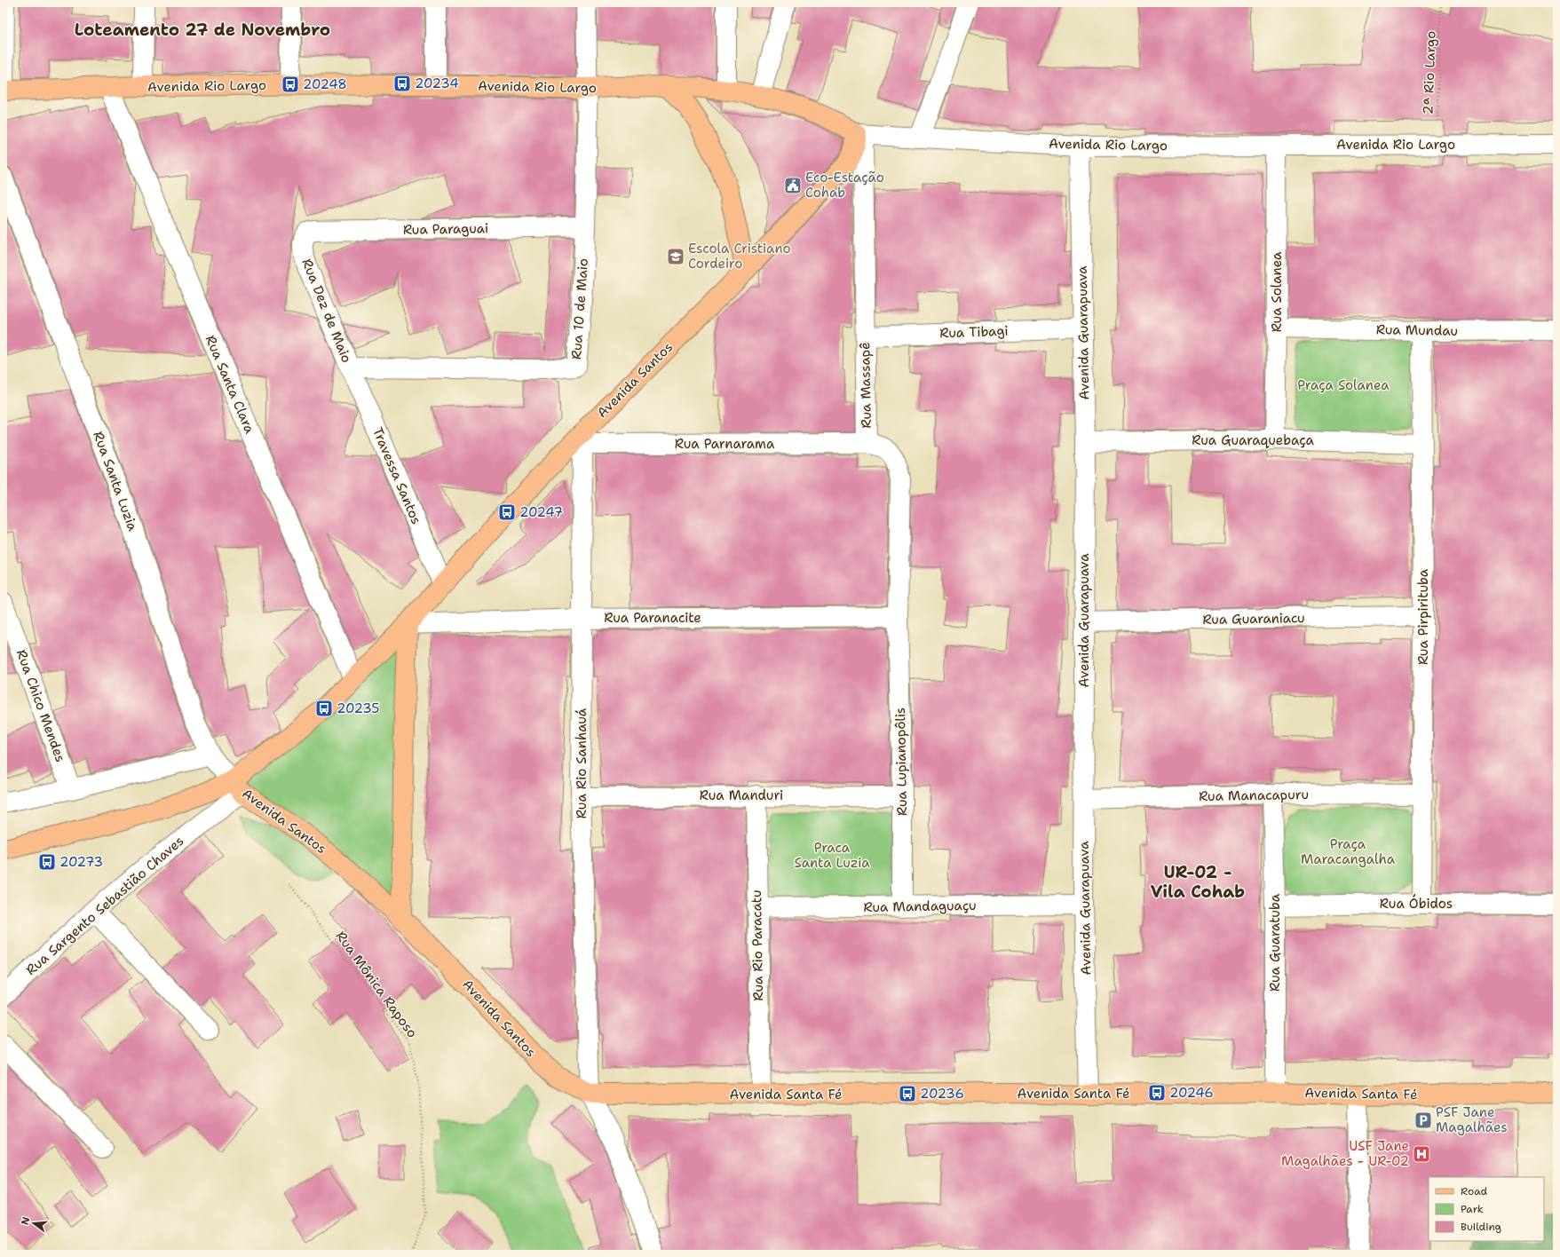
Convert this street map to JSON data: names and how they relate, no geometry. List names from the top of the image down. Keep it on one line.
{"streets":{"main road":["Avenida Rio Largo","Avenida Santos","Avenida Santa Fé"],"street":["Rua Paraguai","Rua Solanea","Rua 10 de Maio","Rua Dez de Maio","Rua Mundau","Rua Tibagi","Avenida Guarapuava","Rua Santa Clara","Rua Massapê","Rua Guaraquebaça","Rua Parnarama","Travessa Santos","Rua Santa Luzia","Rua Pirpirituba","Rua Paranacite","Rua Guaraniacu","Rua Chico Mendes","Rua Lupianopôlis","Rua Rio Sanhauá","Rua Manduri","Rua Manacapuru","Rua Óbidos","Rua Sargento Sebastião Chaves","Rua Mandaguaçu","Rua Guaratuba","Rua Rio Paracatu"],"path":["2ª Rio Largo","Rua Mônica Raposo"]},"crossings":[["2ª Rio Largo","Avenida Rio Largo"],["Avenida Rio Largo","Rua Solanea"],["Avenida Rio Largo","Rua 10 de Maio"],["Avenida Rio Largo","Avenida Guarapuava"],["Avenida Rio Largo","Avenida Santos"],["Avenida Rio Largo","Rua Santa Clara"],["Avenida Rio Largo","Rua Massapê"],["Rua Paraguai","Rua 10 de Maio"],["Rua Paraguai","Rua Dez de Maio"],["Rua Solanea","Rua Mundau"],["Rua Solanea","Rua Guaraquebaça"],["Rua 10 de Maio","Rua Dez de Maio"],["Rua 10 de Maio","Travessa Santos"],["Rua Dez de Maio","Travessa Santos"],["Rua Mundau","Rua Pirpirituba"],["Rua Tibagi","Avenida Guarapuava"],["Rua Tibagi","Rua Massapê"],["Avenida Guarapuava","Rua Guaraquebaça"],["Avenida Guarapuava","Rua Guaraniacu"],["Avenida Guarapuava","Rua Manacapuru"],["Avenida Guarapuava","Rua Mandaguaçu"],["Avenida Guarapuava","Avenida Santa Fé"],["Avenida Santos","Rua Santa Clara"],["Avenida Santos","Rua Massapê"],["Avenida Santos","Rua Parnarama"],["Avenida Santos","Travessa Santos"],["Avenida Santos","Rua Santa Luzia"],["Avenida Santos","Rua Paranacite"],["Avenida Santos","Rua Rio Sanhauá"],["Avenida Santos","Rua Sargento Sebastião Chaves"],["Avenida Santos","Avenida Santa Fé"],["Rua Massapê","Rua Parnarama"],["Rua Massapê","Rua Paranacite"],["Rua Massapê","Rua Lupianopôlis"],["Rua Guaraquebaça","Rua Pirpirituba"],["Rua Parnarama","Rua Rio Sanhauá"],["Rua Santa Luzia","Rua Sargento Sebastião Chaves"],["Rua Pirpirituba","Rua Guaraniacu"],["Rua Pirpirituba","Rua Manacapuru"],["Rua Pirpirituba","Rua Óbidos"],["Rua Paranacite","Rua Lupianopôlis"],["Rua Paranacite","Rua Rio Sanhauá"],["Rua Lupianopôlis","Rua Manduri"],["Rua Lupianopôlis","Rua Mandaguaçu"],["Rua Rio Sanhauá","Rua Manduri"],["Rua Rio Sanhauá","Avenida Santa Fé"],["Rua Manduri","Rua Rio Paracatu"],["Rua Manacapuru","Rua Guaratuba"],["Rua Óbidos","Rua Guaratuba"],["Rua Mandaguaçu","Rua Rio Paracatu"],["Rua Guaratuba","Avenida Santa Fé"],["Rua Rio Paracatu","Avenida Santa Fé"]],"districts":["Loteamento 27 de Novembro","UR-02 - Vila Cohab"],"parks":["Praça Solanea","Praça Maracangalha","Praca Santa Luzia"],"places":{"bus stop":["20234","20248","20247","20235","20273","20246","20236"],"public building":["Eco-Estação Cohab"],"school or university":["Escola Cristiano Cordeiro"],"parking":["PSF Jane Magalhães"],"hospital":["USF Jane Magalhães - UR-02"]},"legend":["Road","Park","Building"],"north":"left"}
